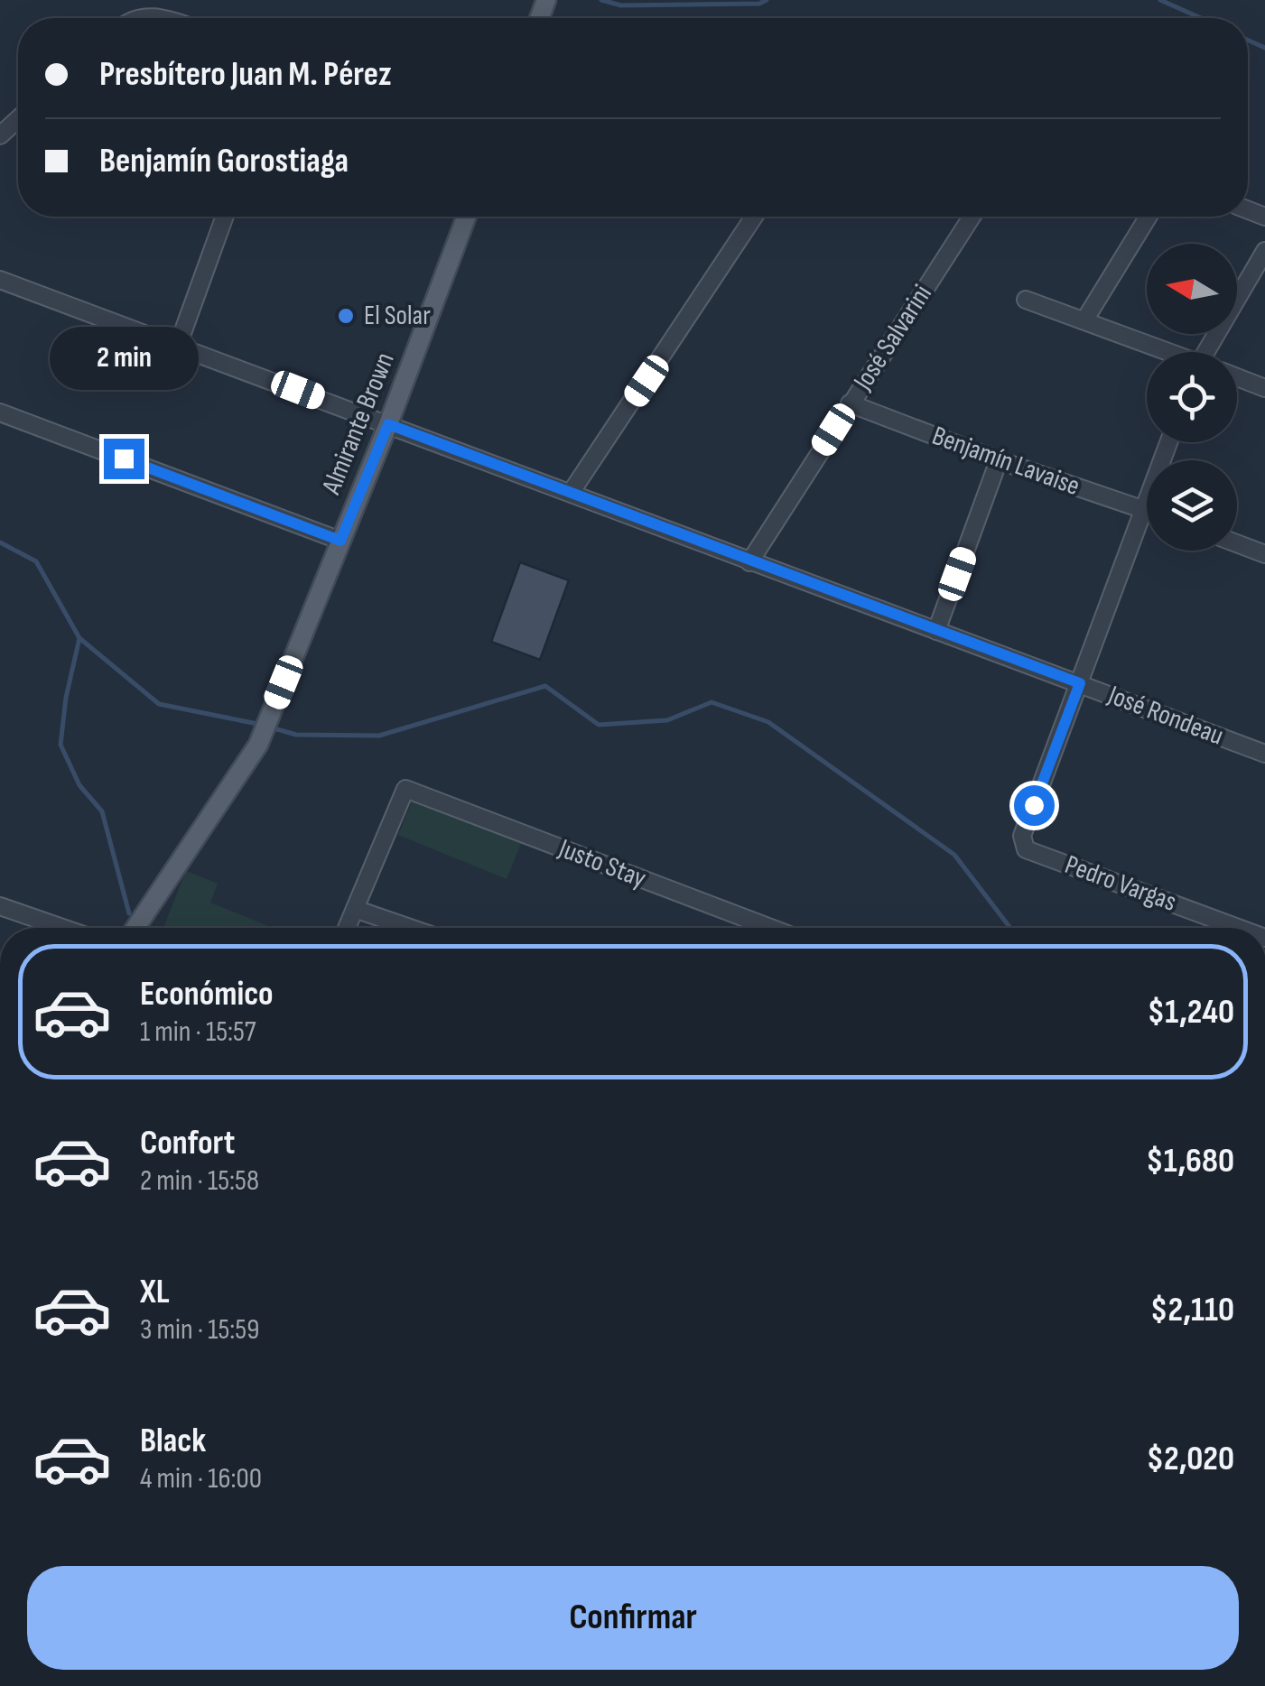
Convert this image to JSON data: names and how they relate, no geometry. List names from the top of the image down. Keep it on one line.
{"streets":{"main road":["Almirante Brown"],"street":["José Salvarini","Benjamín Lavaise","José Rondeau","Justo Stay","Pedro Vargas"]},"crossings":[["José Salvarini","Benjamín Lavaise"],["José Salvarini","José Rondeau"],["Almirante Brown","José Rondeau"],["José Rondeau","Pedro Vargas"]],"places":["El Solar"],"north":"left","page":{"banner":["Presbítero Juan M. Pérez","Benjamín Gorostiaga"],"bubble":"2 min","list":[{"name":"Económico","note":"1 min · 15:57","value":"$1,240"},{"name":"Confort","note":"2 min · 15:58","value":"$1,680"},{"name":"XL","note":"3 min · 15:59","value":"$2,110"},{"name":"Black","note":"4 min · 16:00","value":"$2,020"}],"buttons":"Confirmar"}}
